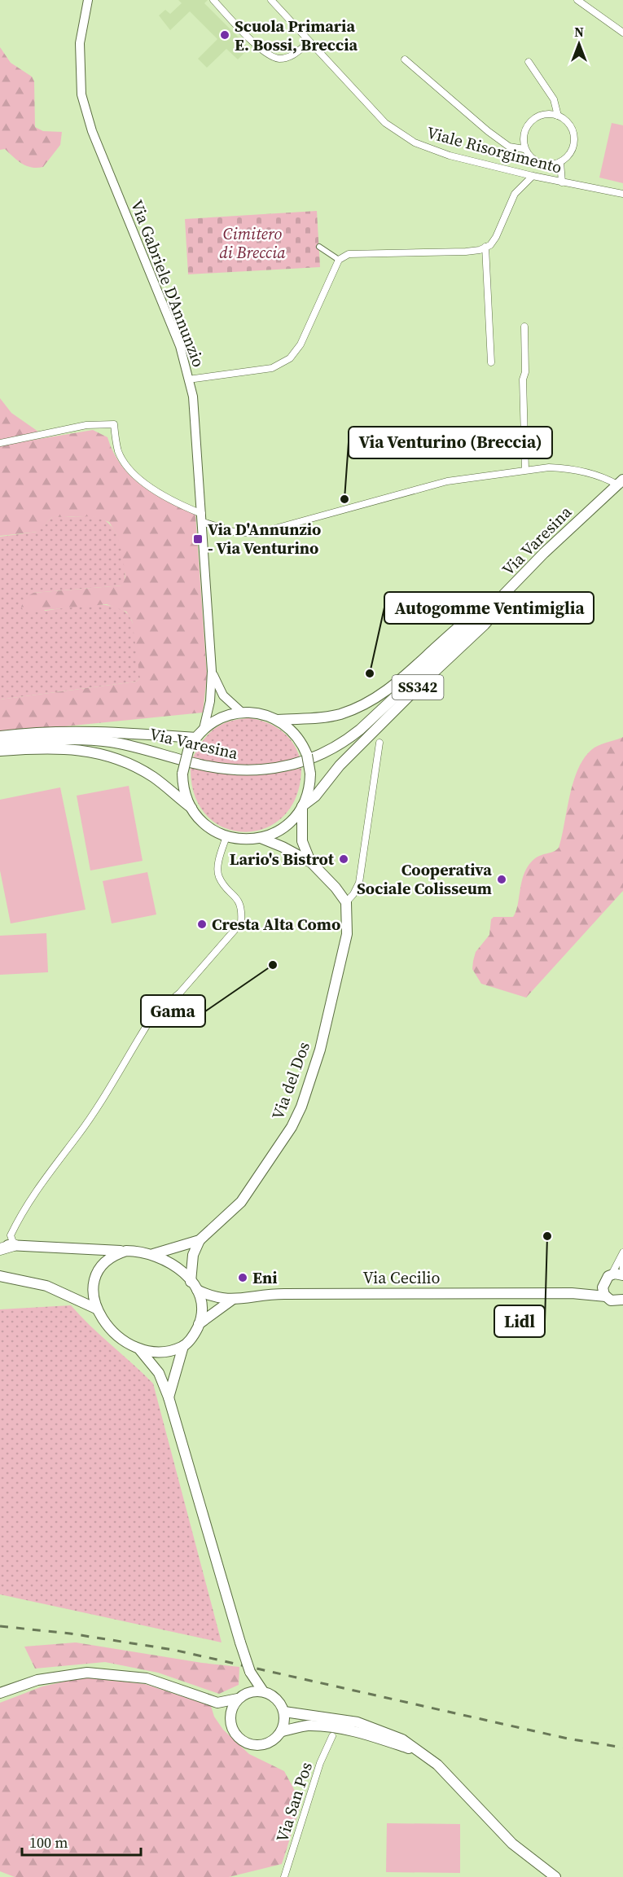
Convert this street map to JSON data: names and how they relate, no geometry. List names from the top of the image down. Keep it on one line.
{"streets":{"main road":["Via Gabriele D'Annunzio","Via Varesina","SS342","Via del Dos","Via Cecilio"],"street":["Viale Risorgimento","Via San Pos"]},"crossings":[["Via Gabriele D'Annunzio","SS342"],["Via Varesina","SS342"],["Via del Dos","Via Cecilio"]],"parks":["Cimitero di Breccia"],"places":{"other":["Scuola Primaria E. Bossi, Breccia","Via Venturino (Breccia)","Autogomme Ventimiglia","Lario's Bistrot","Cooperativa Sociale Colisseum","Cresta Alta Como","Gama","Lidl","Eni"],"transit":["Via D'Annunzio - Via Venturino"]},"scale_bar":"100 m","north":"top"}
